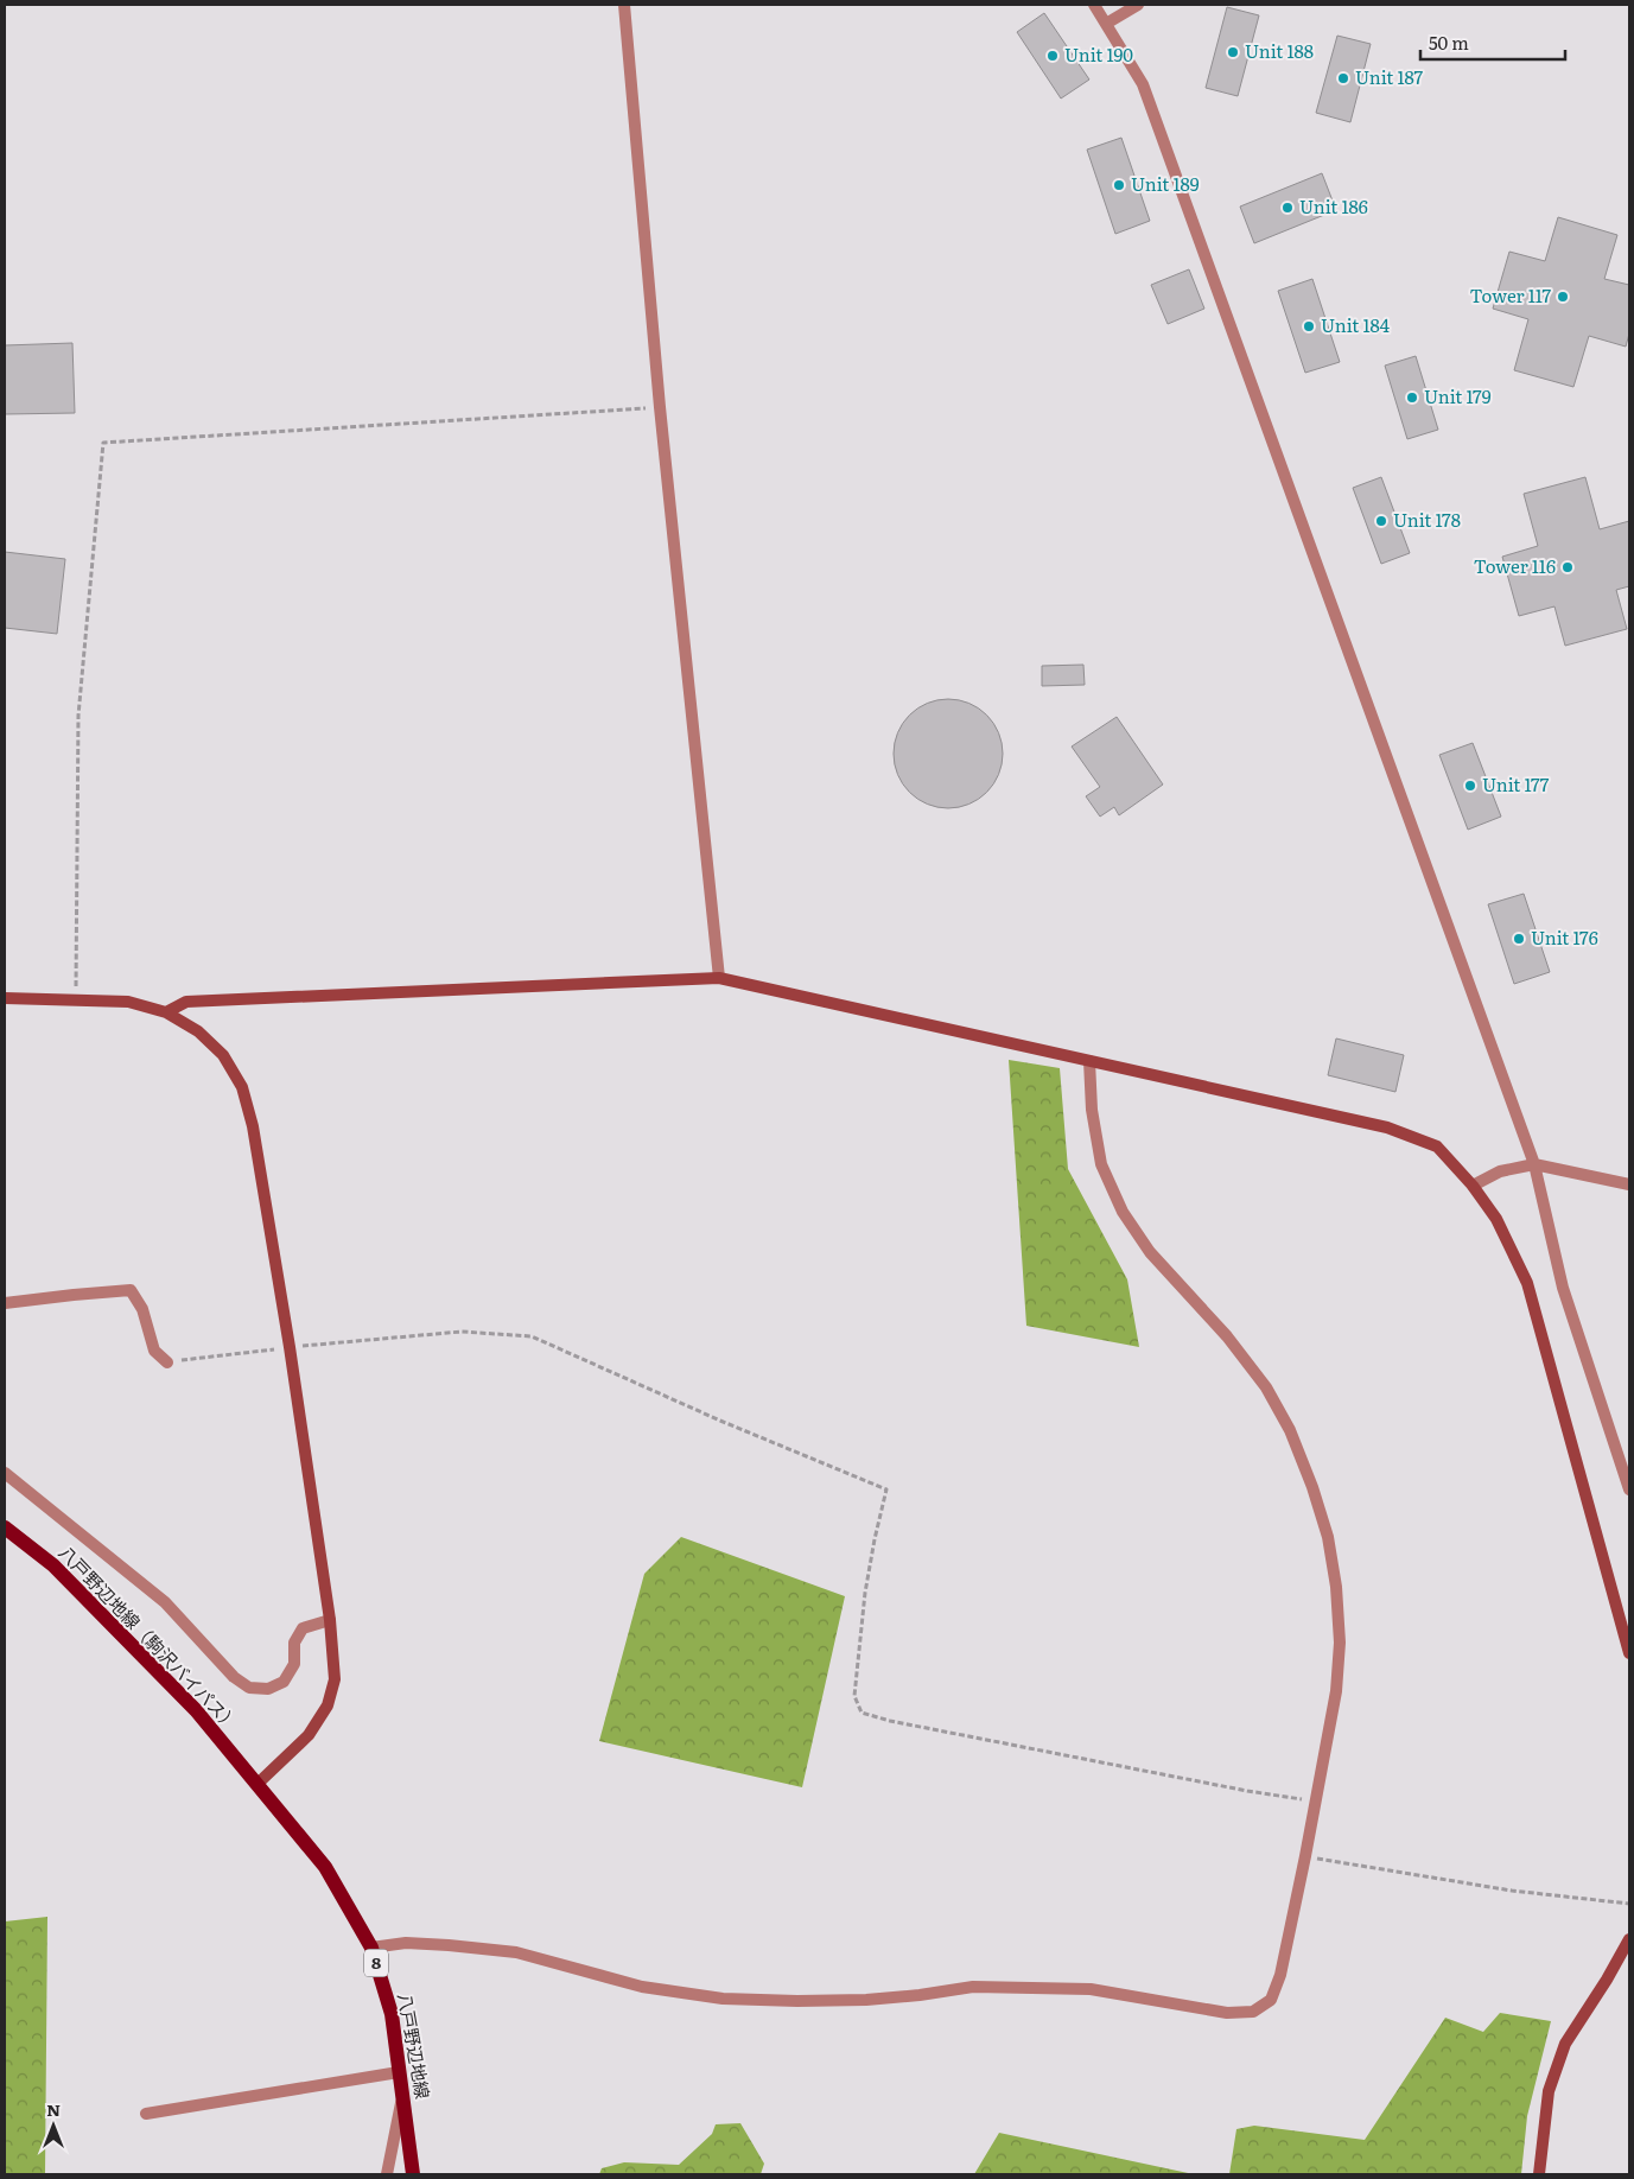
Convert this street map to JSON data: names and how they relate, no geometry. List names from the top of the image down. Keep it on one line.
{"streets":{"main road":["八戸野辺地線（駒沢バイパス）","8","八戸野辺地線"]},"crossings":[["八戸野辺地線（駒沢バイパス）","八戸野辺地線"]],"places":["Unit 188","Unit 190","Unit 187","Unit 189","Unit 186","Tower 117","Unit 184","Unit 179","Unit 178","Tower 116","Unit 177","Unit 176"],"scale_bar":"50 m","north":"top"}
